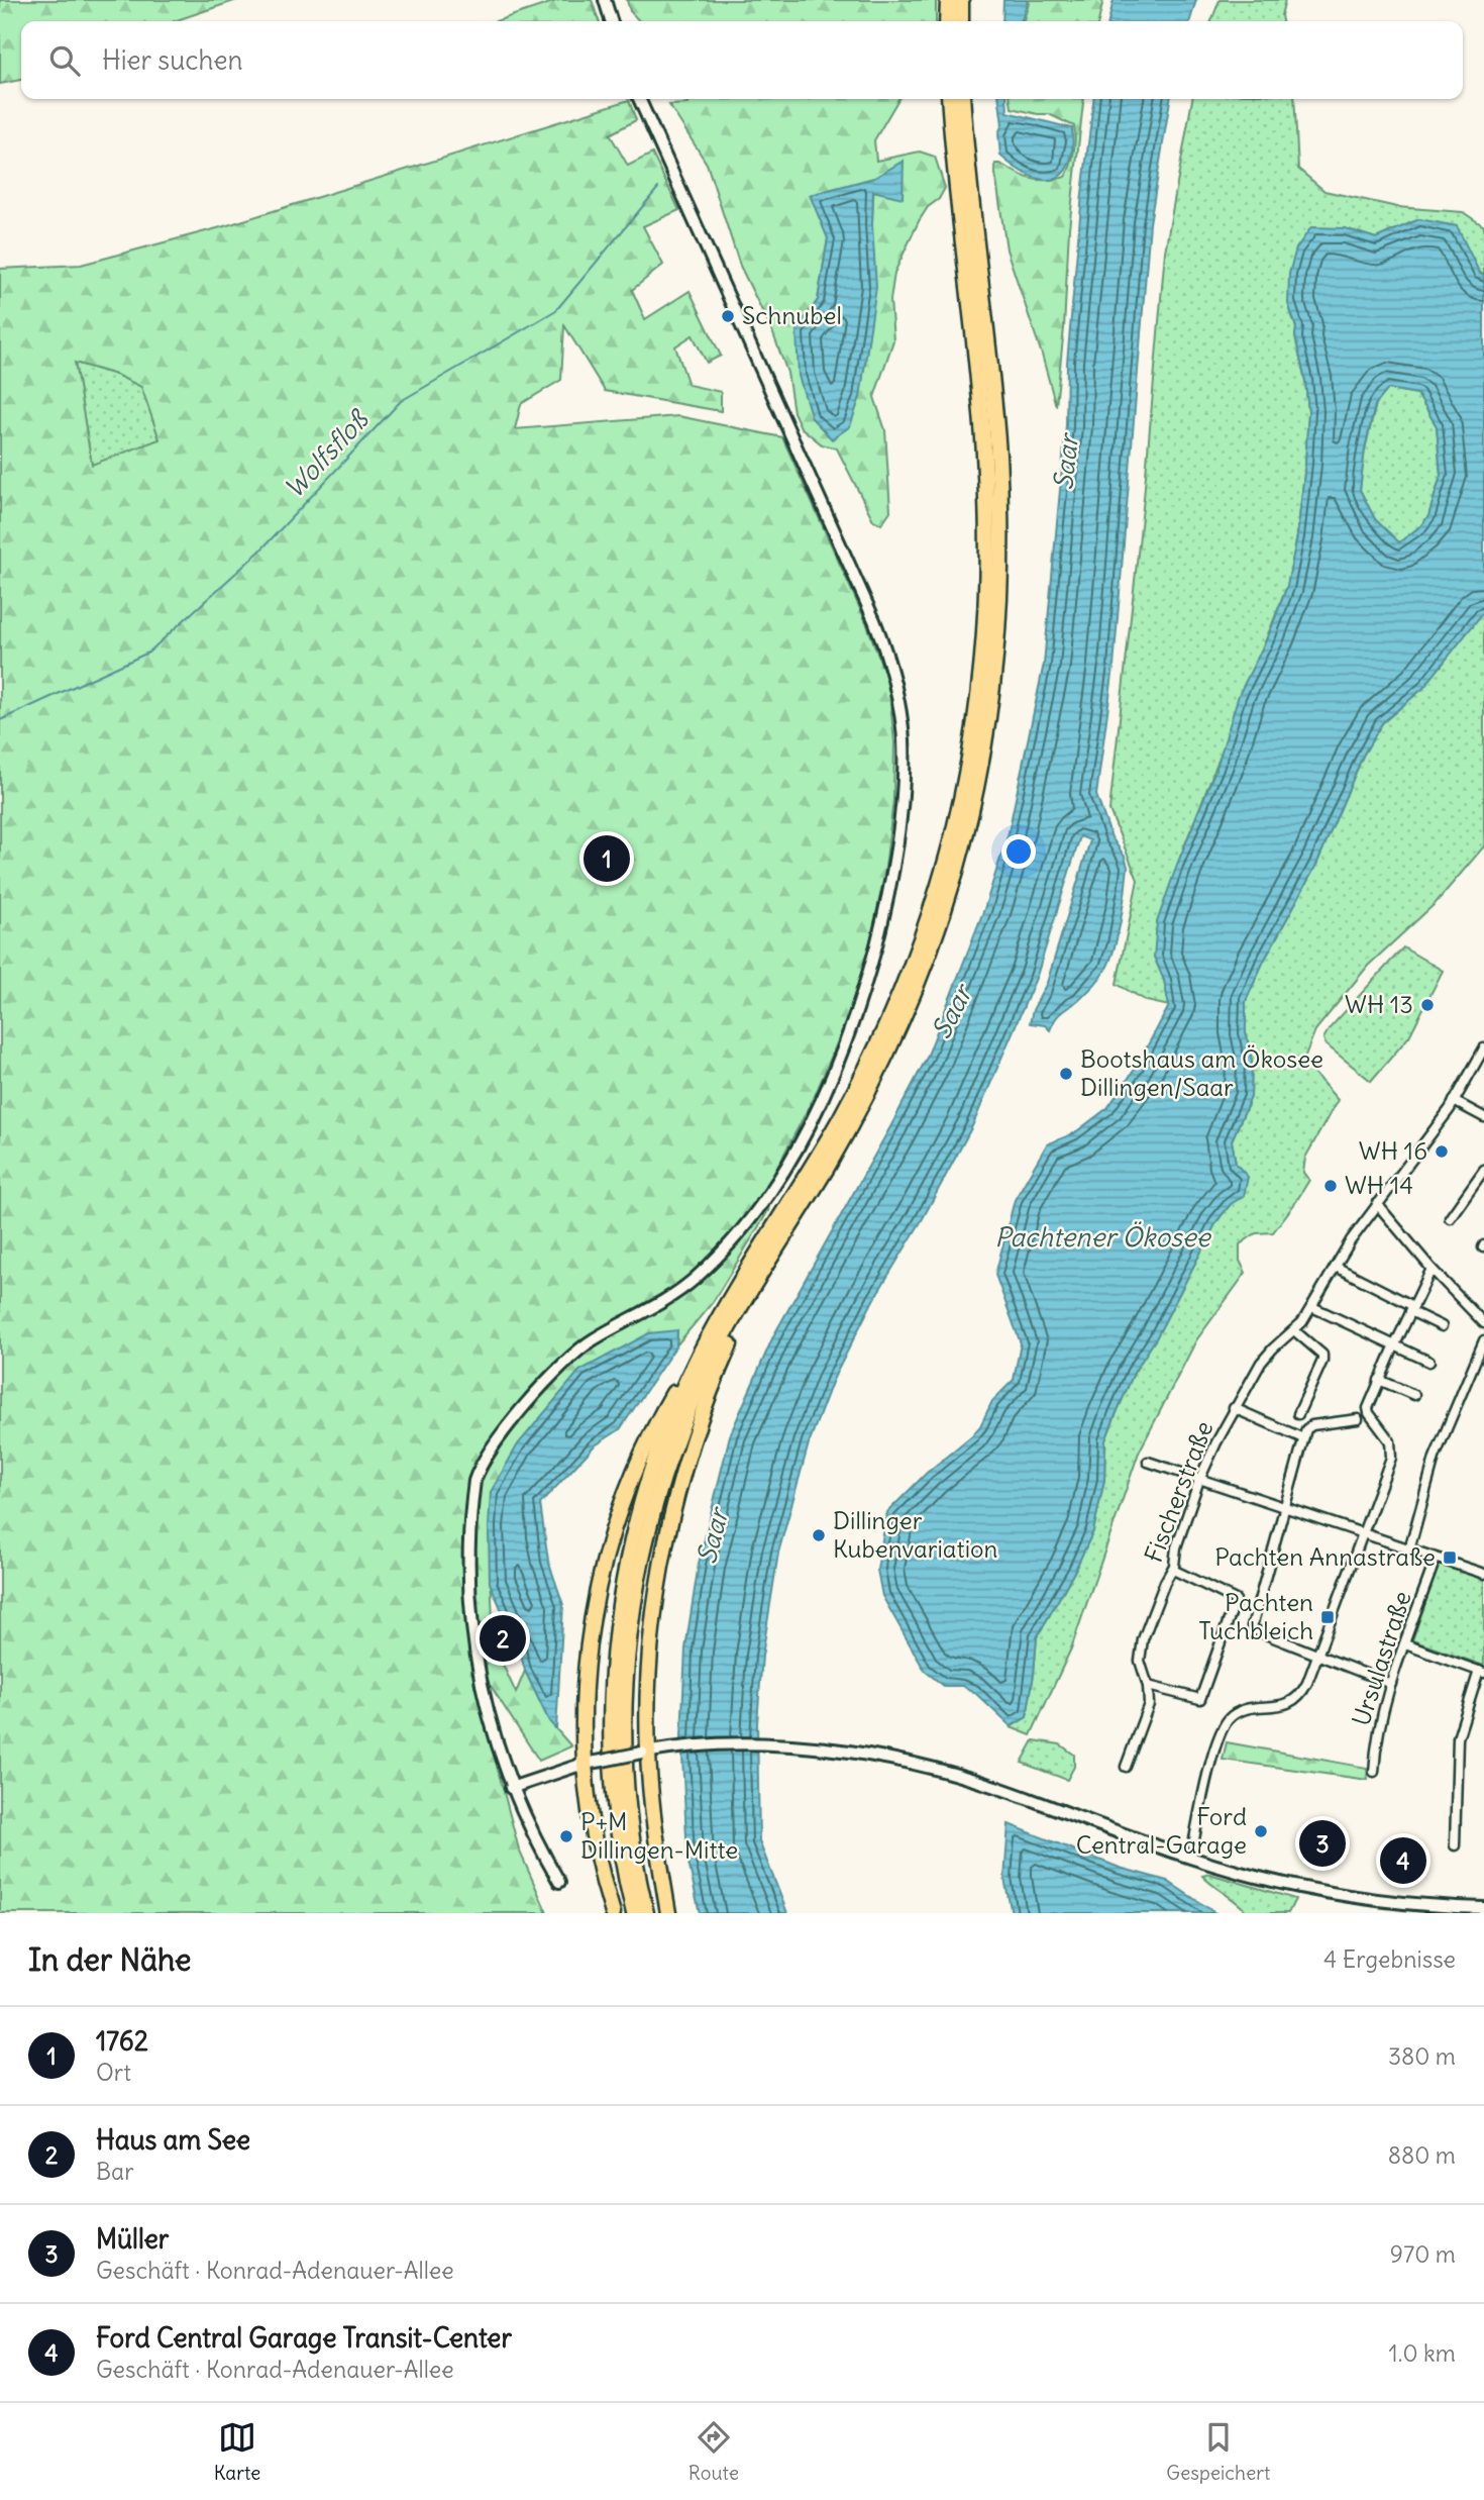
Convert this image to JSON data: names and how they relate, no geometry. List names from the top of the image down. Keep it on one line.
{"streets":{"street":["Fischerstraße","Ursulastraße"]},"water":["Wolfsfloß","Saar","Pachtener Ökosee"],"places":{"other":["Schnubel","WH 13","Bootshaus am Ökosee Dillingen/Saar","WH 16","WH 14","Dillinger Kubenvariation","Ford Central-Garage","P+M Dillingen-Mitte"],"transit":["Pachten Annastraße","Pachten Tuchbleich"]},"page":{"search":"Hier suchen","pins":["1","2","3","4"],"heading":["In der Nähe","4 Ergebnisse"],"list":[{"mark":"1","name":"1762","note":"Ort","value":"380 m"},{"mark":"2","name":"Haus am See","note":"Bar","value":"880 m"},{"mark":"3","name":"Müller","note":"Geschäft · Konrad-Adenauer-Allee","value":"970 m"},{"mark":"4","name":"Ford Central Garage Transit-Center","note":"Geschäft · Konrad-Adenauer-Allee","value":"1.0 km"}],"nav":["Karte","Route","Gespeichert"]}}
